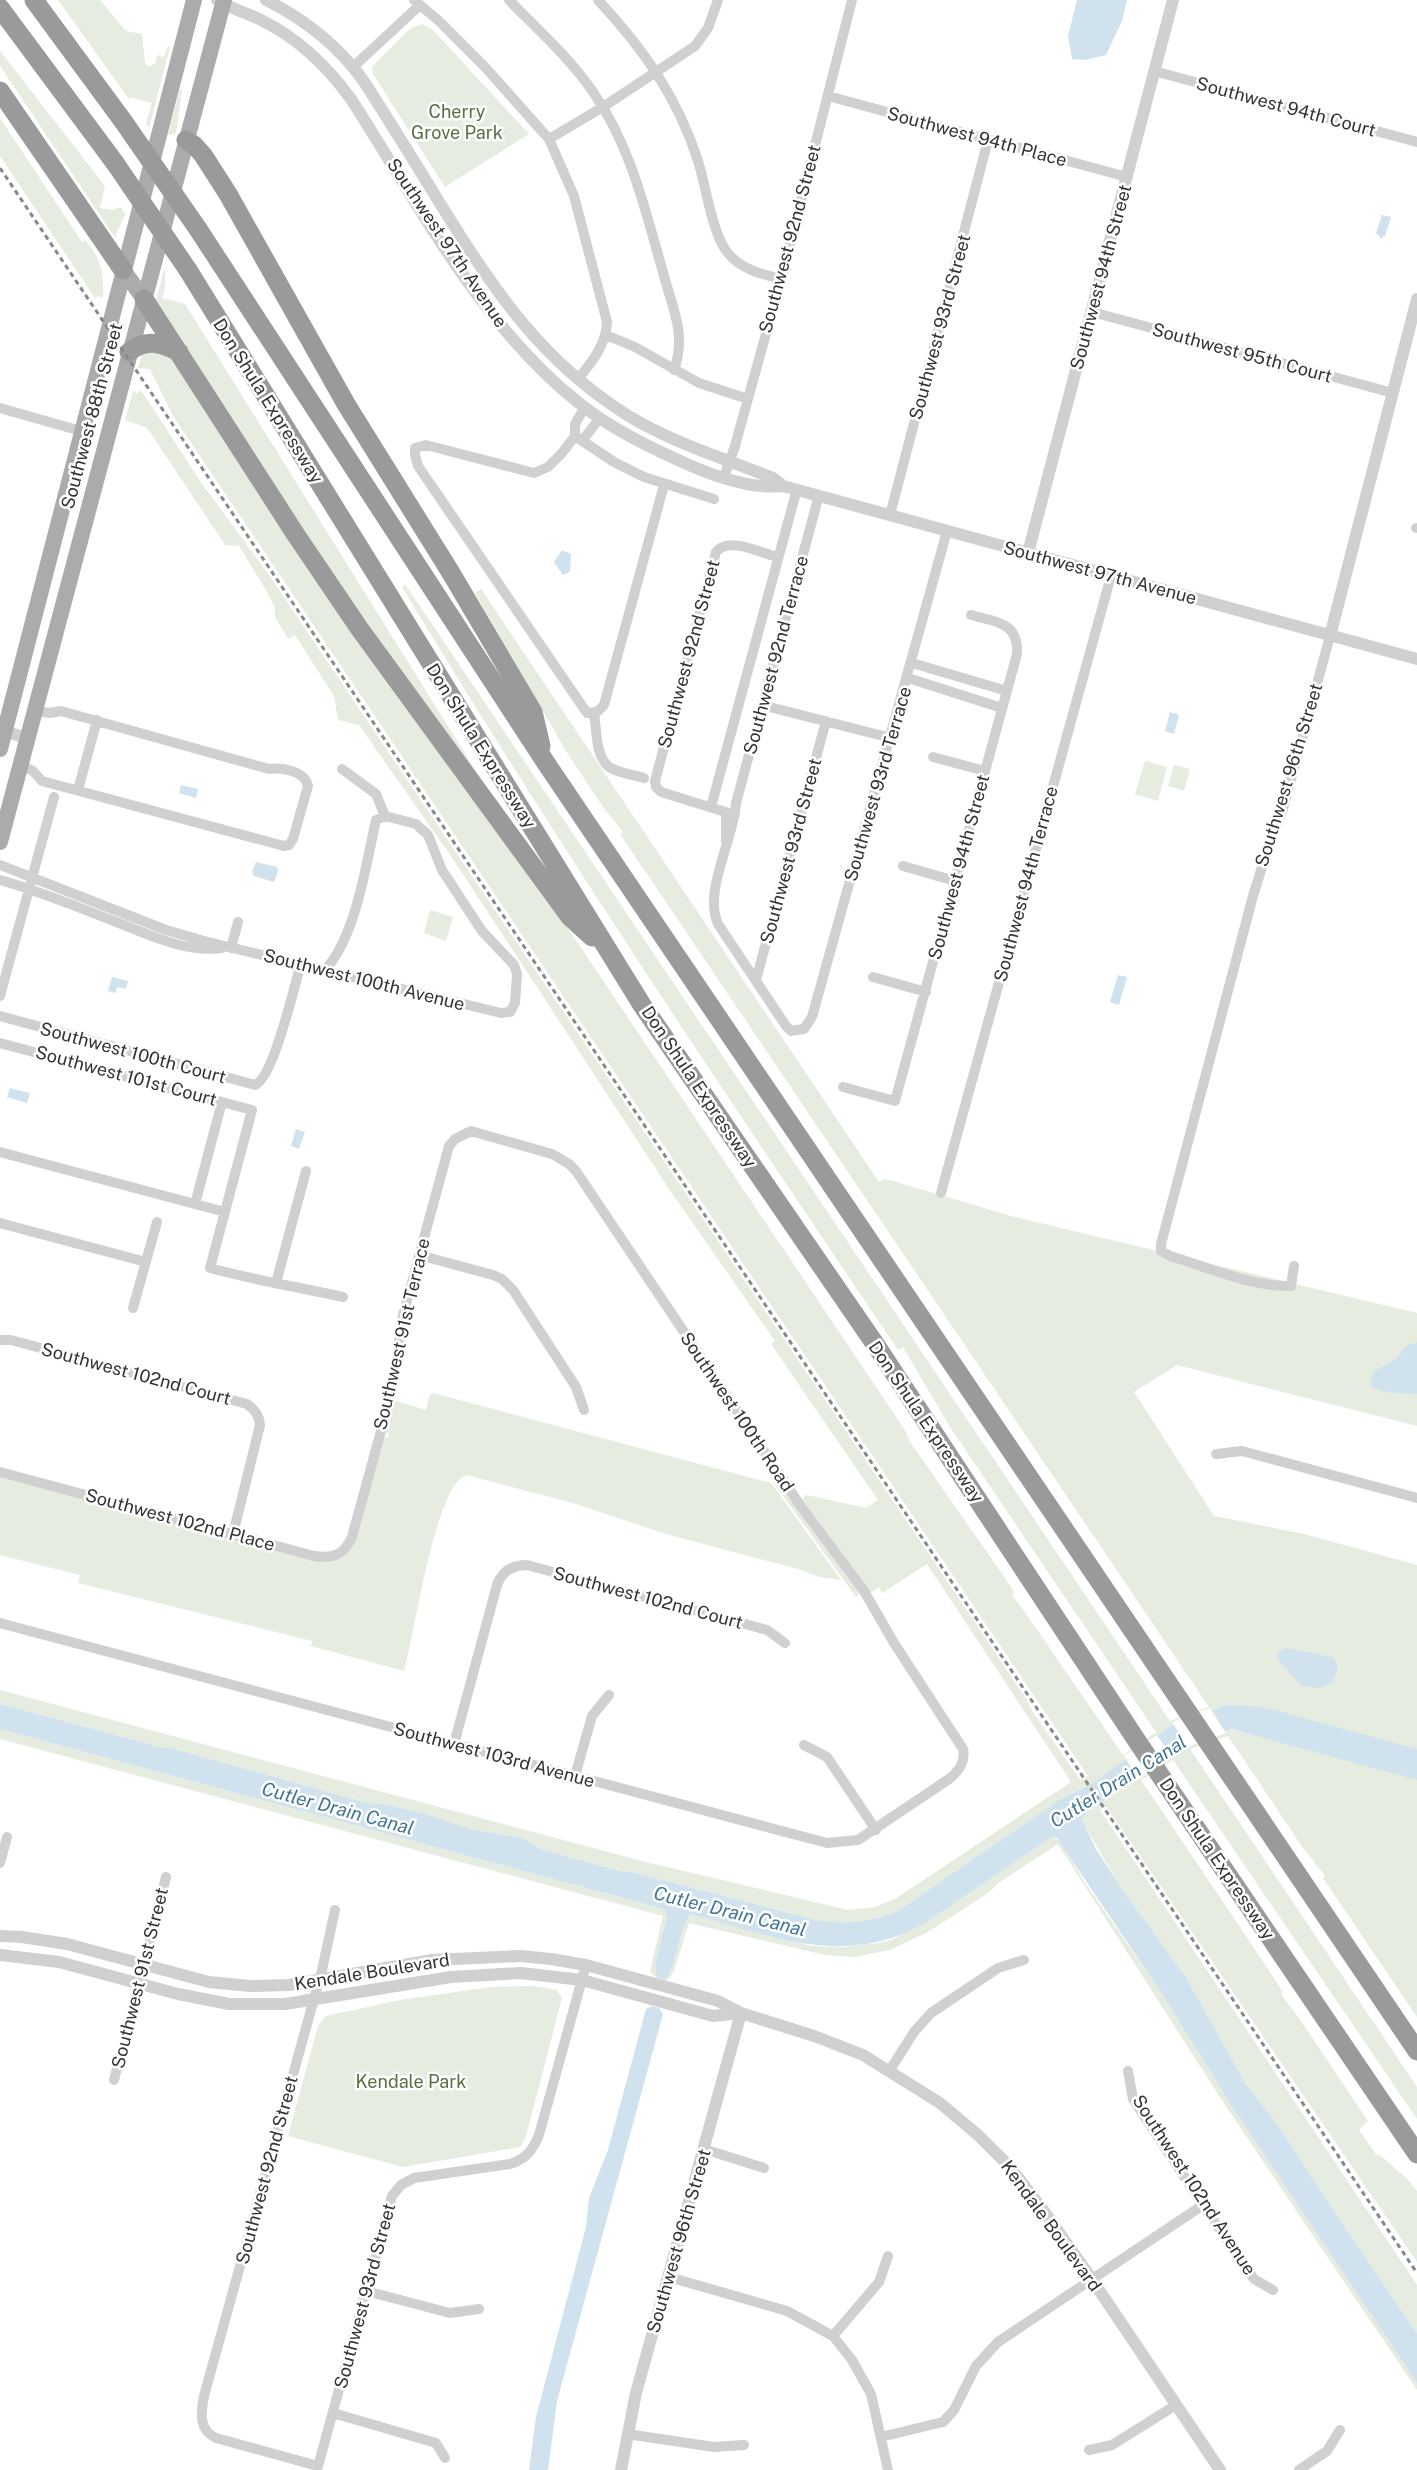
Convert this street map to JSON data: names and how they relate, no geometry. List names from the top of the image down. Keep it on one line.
{"streets":{"highway":["Don Shula Expressway"],"main road":["Southwest 88th Street"],"street":["Southwest 94th Court","Southwest 94th Place","Southwest 92nd Street","Southwest 97th Avenue","Southwest 94th Street","Southwest 93rd Street","Southwest 95th Court","Southwest 92nd Terrace","Southwest 96th Street","Southwest 93rd Terrace","Southwest 94th Terrace","Southwest 100th Avenue","Southwest 100th Court","Southwest 101st Court","Southwest 91st Terrace","Southwest 102nd Court","Southwest 100th Road","Southwest 102nd Place","Southwest 103rd Avenue","Kendale Boulevard","Southwest 91st Street","Southwest 102nd Avenue"]},"crossings":[["Southwest 94th Court","Southwest 94th Street"],["Southwest 94th Place","Southwest 92nd Street"],["Southwest 94th Place","Southwest 94th Street"],["Southwest 94th Place","Southwest 93rd Street"],["Southwest 92nd Street","Southwest 97th Avenue"],["Southwest 92nd Street","Southwest 93rd Street"],["Southwest 92nd Street","Kendale Boulevard"],["Southwest 97th Avenue","Southwest 94th Street"],["Southwest 97th Avenue","Southwest 93rd Street"],["Southwest 97th Avenue","Southwest 88th Street"],["Southwest 97th Avenue","Southwest 92nd Terrace"],["Southwest 97th Avenue","Southwest 96th Street"],["Southwest 97th Avenue","Southwest 93rd Terrace"],["Southwest 97th Avenue","Southwest 94th Terrace"],["Southwest 94th Street","Southwest 95th Court"],["Southwest 93rd Street","Southwest 92nd Terrace"],["Southwest 93rd Street","Kendale Boulevard"],["Southwest 95th Court","Southwest 96th Street"],["Southwest 92nd Terrace","Southwest 93rd Terrace"],["Southwest 96th Street","Kendale Boulevard"],["Southwest 100th Avenue","Southwest 100th Court"],["Southwest 91st Terrace","Southwest 100th Road"],["Southwest 91st Terrace","Southwest 102nd Place"],["Southwest 102nd Court","Southwest 102nd Place"],["Southwest 102nd Court","Southwest 103rd Avenue"],["Southwest 100th Road","Southwest 103rd Avenue"],["Kendale Boulevard","Southwest 91st Street"]],"water":["Cutler Drain Canal"],"parks":["Cherry Grove Park","Kendale Park"]}
